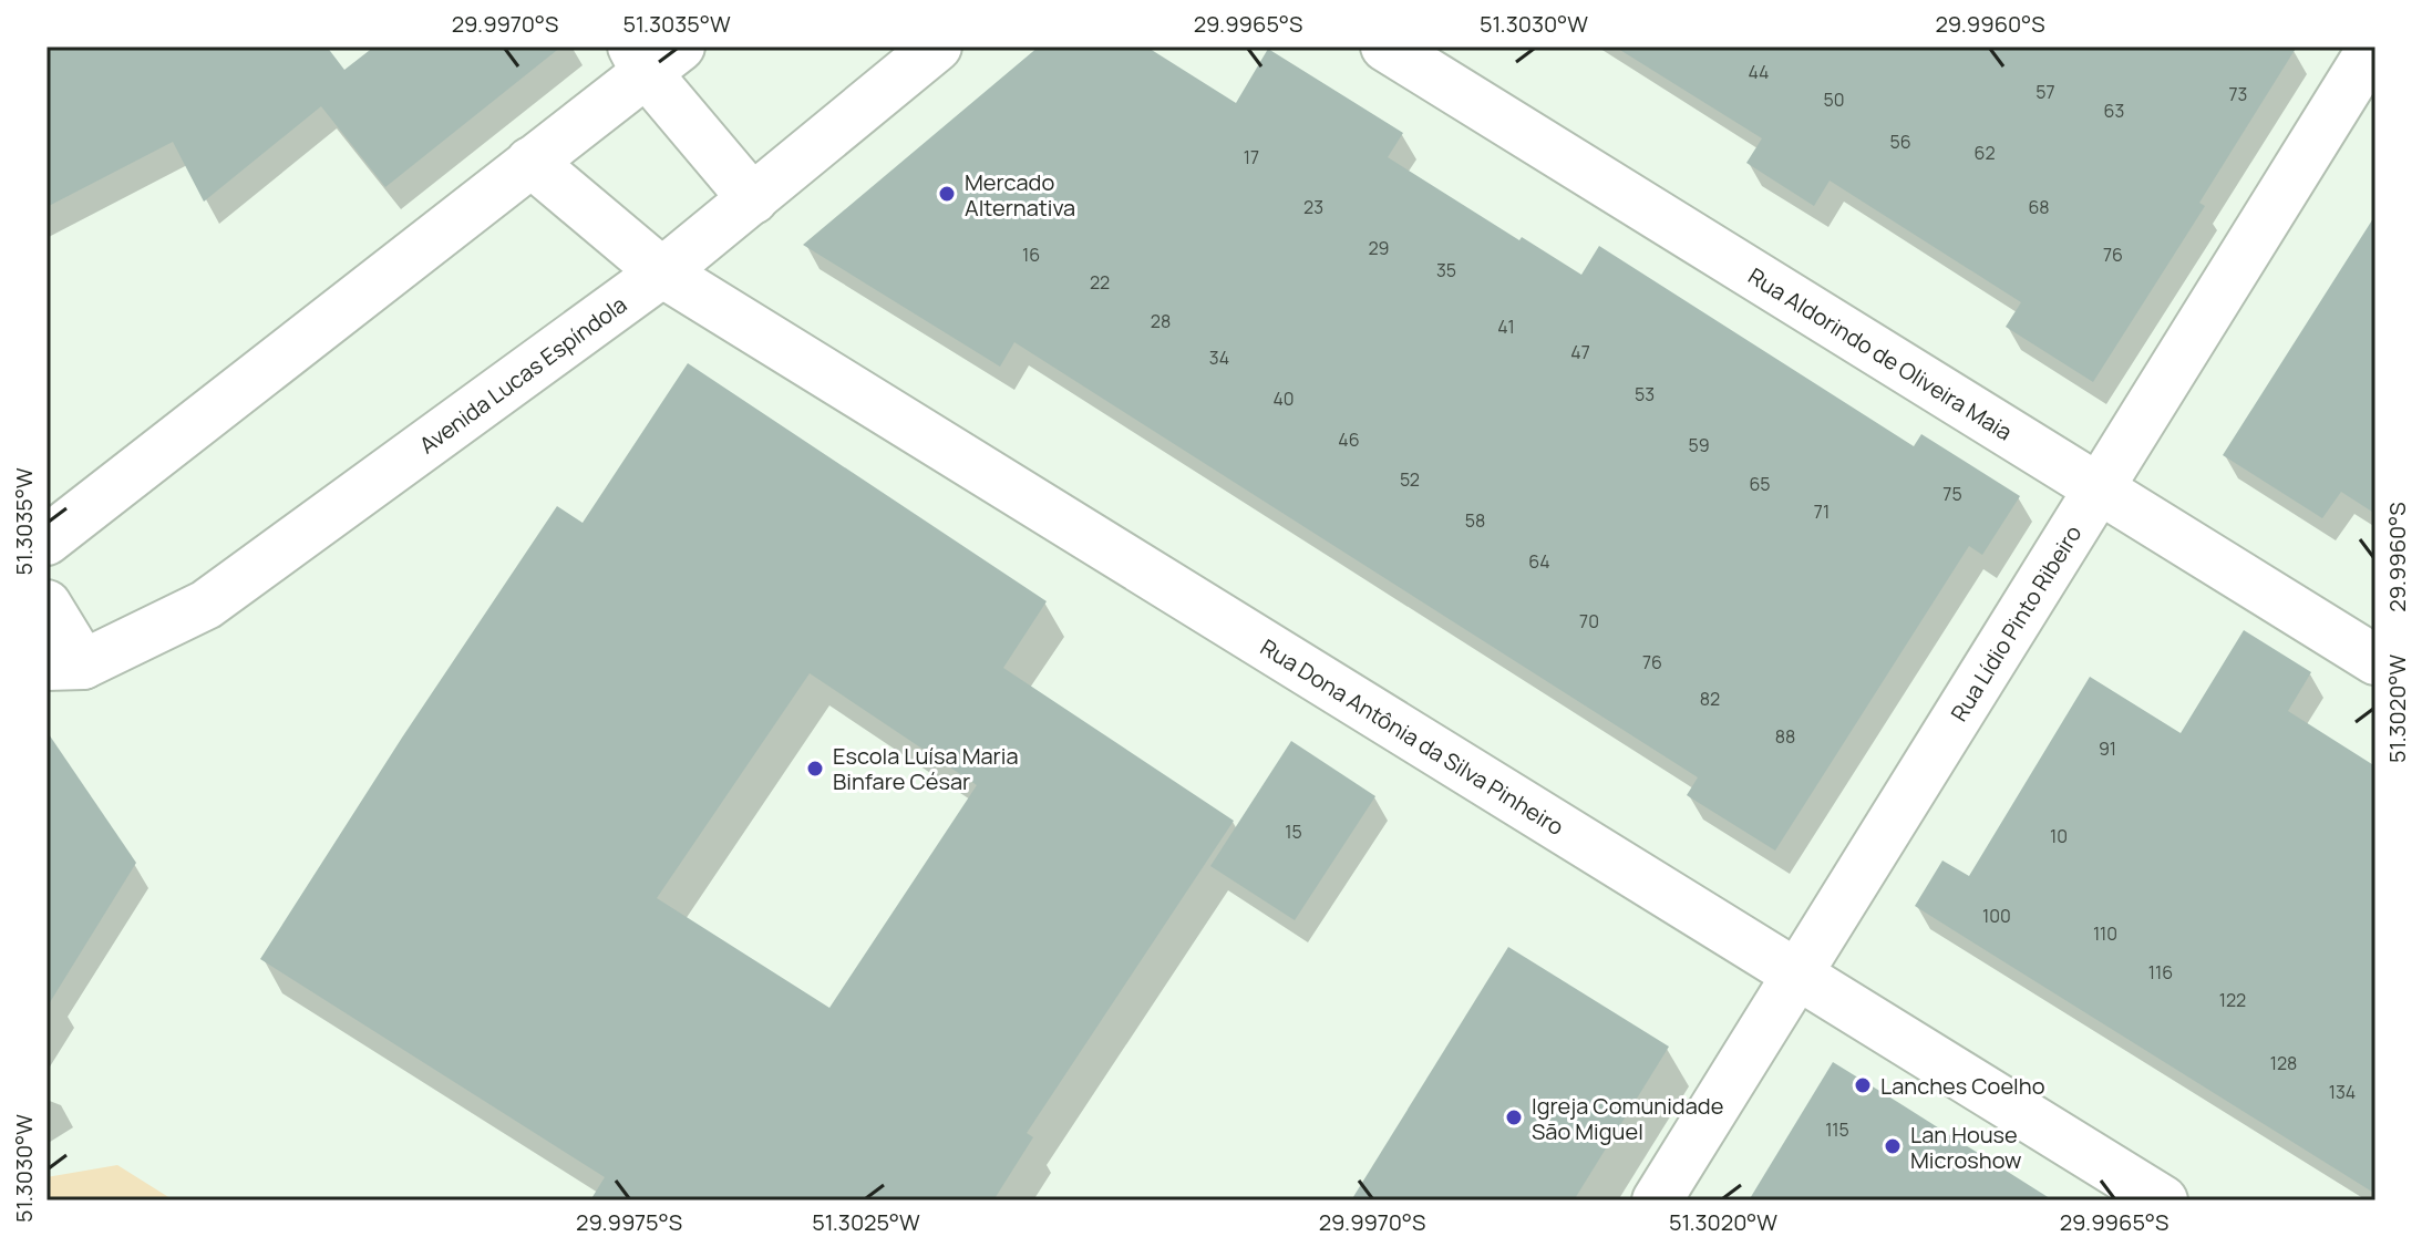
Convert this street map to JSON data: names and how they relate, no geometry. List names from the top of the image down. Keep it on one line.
{"streets":{"street":["Rua Aldorindo de Oliveira Maia","Avenida Lucas Espíndola","Rua Lídio Pinto Ribeiro","Rua Dona Antônia da Silva Pinheiro"]},"crossings":[["Rua Aldorindo de Oliveira Maia","Rua Lídio Pinto Ribeiro"],["Avenida Lucas Espíndola","Rua Dona Antônia da Silva Pinheiro"],["Rua Lídio Pinto Ribeiro","Rua Dona Antônia da Silva Pinheiro"]],"places":["Mercado Alternativa","Escola Luísa Maria Binfare César","Lanches Coelho","Igreja Comunidade São Miguel","Lan House Microshow"],"house_numbers":["44","57","73","50","63","56","62","17","23","68","29","16","76","35","22","28","41","47","34","53","40","46","59","52","65","75","71","58","64","70","76","82","88","91","15","10","100","110","116","122","128","134","115"],"coordinates":["29.9970°S","51.3035°W","29.9965°S","51.3030°W","29.9960°S","51.3020°W","29.9975°S","51.3025°W"]}
